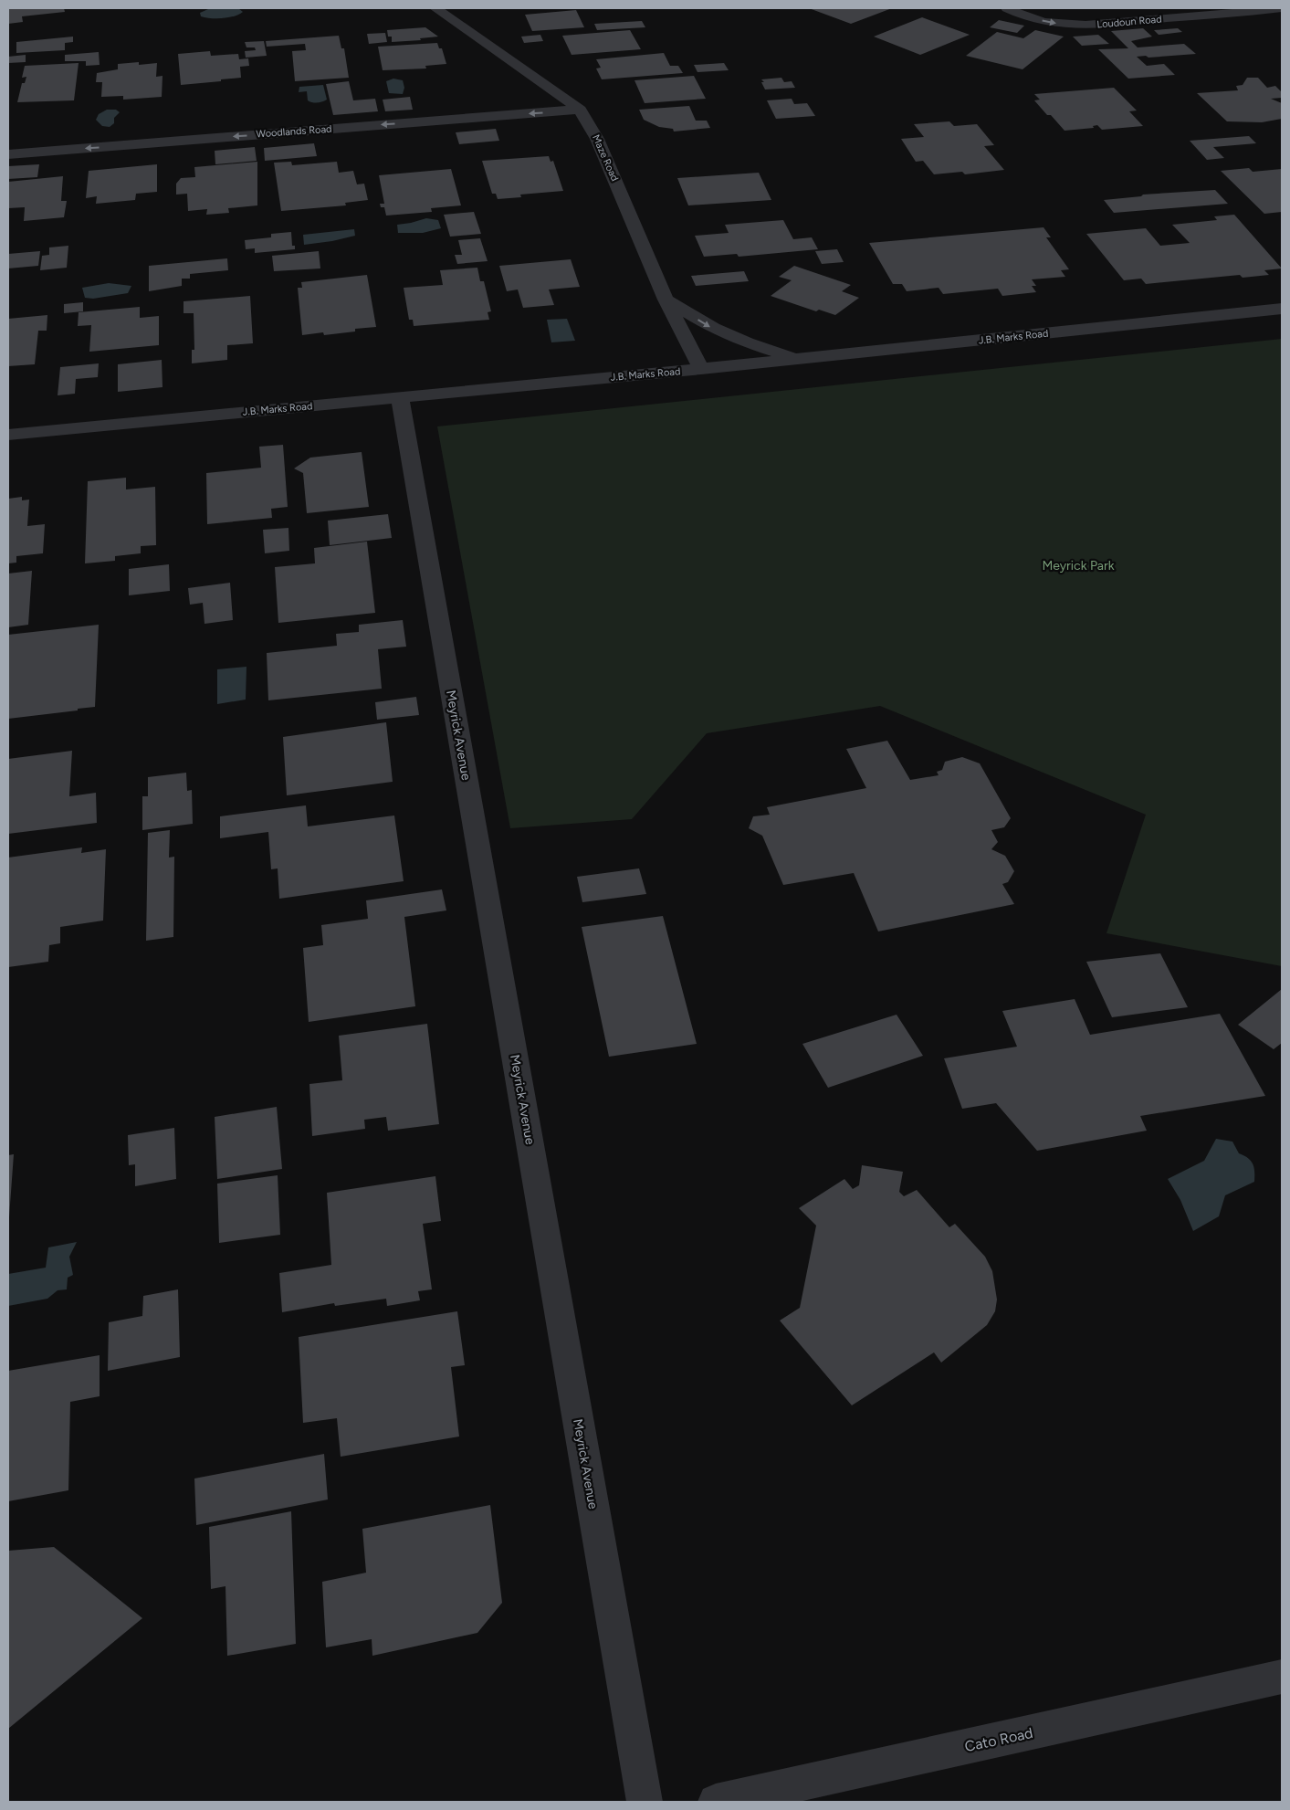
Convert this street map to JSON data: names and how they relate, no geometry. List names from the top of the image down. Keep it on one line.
{"streets":{"street":["Loudoun Road","Woodlands Road","Maze Road","J.B. Marks Road","Meyrick Avenue","Cato Road"]},"crossings":[["Woodlands Road","Maze Road"],["Maze Road","J.B. Marks Road"],["J.B. Marks Road","Meyrick Avenue"]],"one_way":["Loudoun Road","Woodlands Road"],"parks":["Meyrick Park"]}
